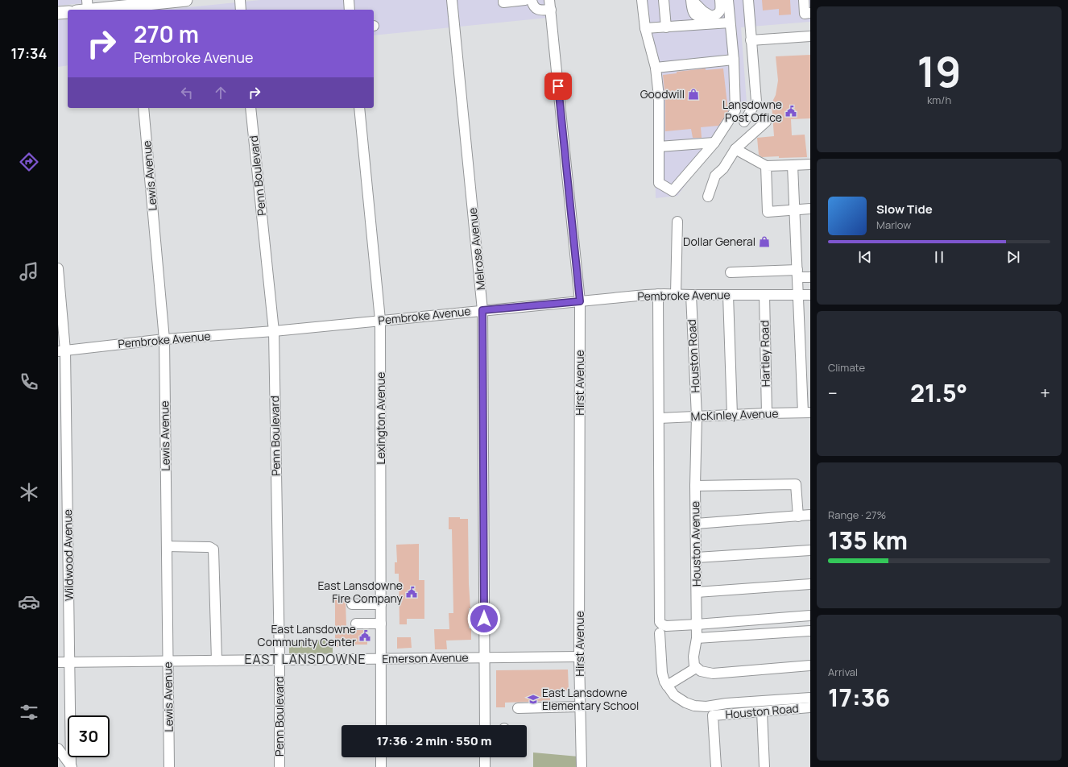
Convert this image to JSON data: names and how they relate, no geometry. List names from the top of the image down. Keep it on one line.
{"streets":{"street":["Lewis Avenue","Penn Boulevard","Melrose Avenue","Pembroke Avenue","Hartley Road","Houston Road","Hirst Avenue","McKinley Avenue","Lexington Avenue","Houston Avenue","Wildwood Avenue","Emerson Avenue"]},"crossings":[["Lewis Avenue","Pembroke Avenue"],["Lewis Avenue","Emerson Avenue"],["Penn Boulevard","Pembroke Avenue"],["Penn Boulevard","Emerson Avenue"],["Melrose Avenue","Pembroke Avenue"],["Melrose Avenue","Emerson Avenue"],["Pembroke Avenue","Hartley Road"],["Pembroke Avenue","Houston Road"],["Pembroke Avenue","Hirst Avenue"],["Pembroke Avenue","Lexington Avenue"],["Pembroke Avenue","Wildwood Avenue"],["Hartley Road","McKinley Avenue"],["Houston Road","McKinley Avenue"],["Houston Road","Houston Avenue"],["Hirst Avenue","Emerson Avenue"],["McKinley Avenue","Houston Avenue"],["Lexington Avenue","Emerson Avenue"],["Wildwood Avenue","Emerson Avenue"]],"districts":["EAST LANSDOWNE"],"places":{"shop":["Goodwill","Dollar General"],"public building":["Lansdowne Post Office","East Lansdowne Fire Company","East Lansdowne Community Center"],"school or university":["East Lansdowne Elementary School"]},"page":{"tabs":"17:34","tile":[["19","km/h"],"Climate",["Range · 27%","135 km"],["Arrival","17:36"]],"turn":["270 m","Pembroke Avenue"],"song":["Slow Tide","Marlow"],"heat":["−","21.5°","+"],"limit":"30","trip":"17:36 · 2 min · 550 m"}}
